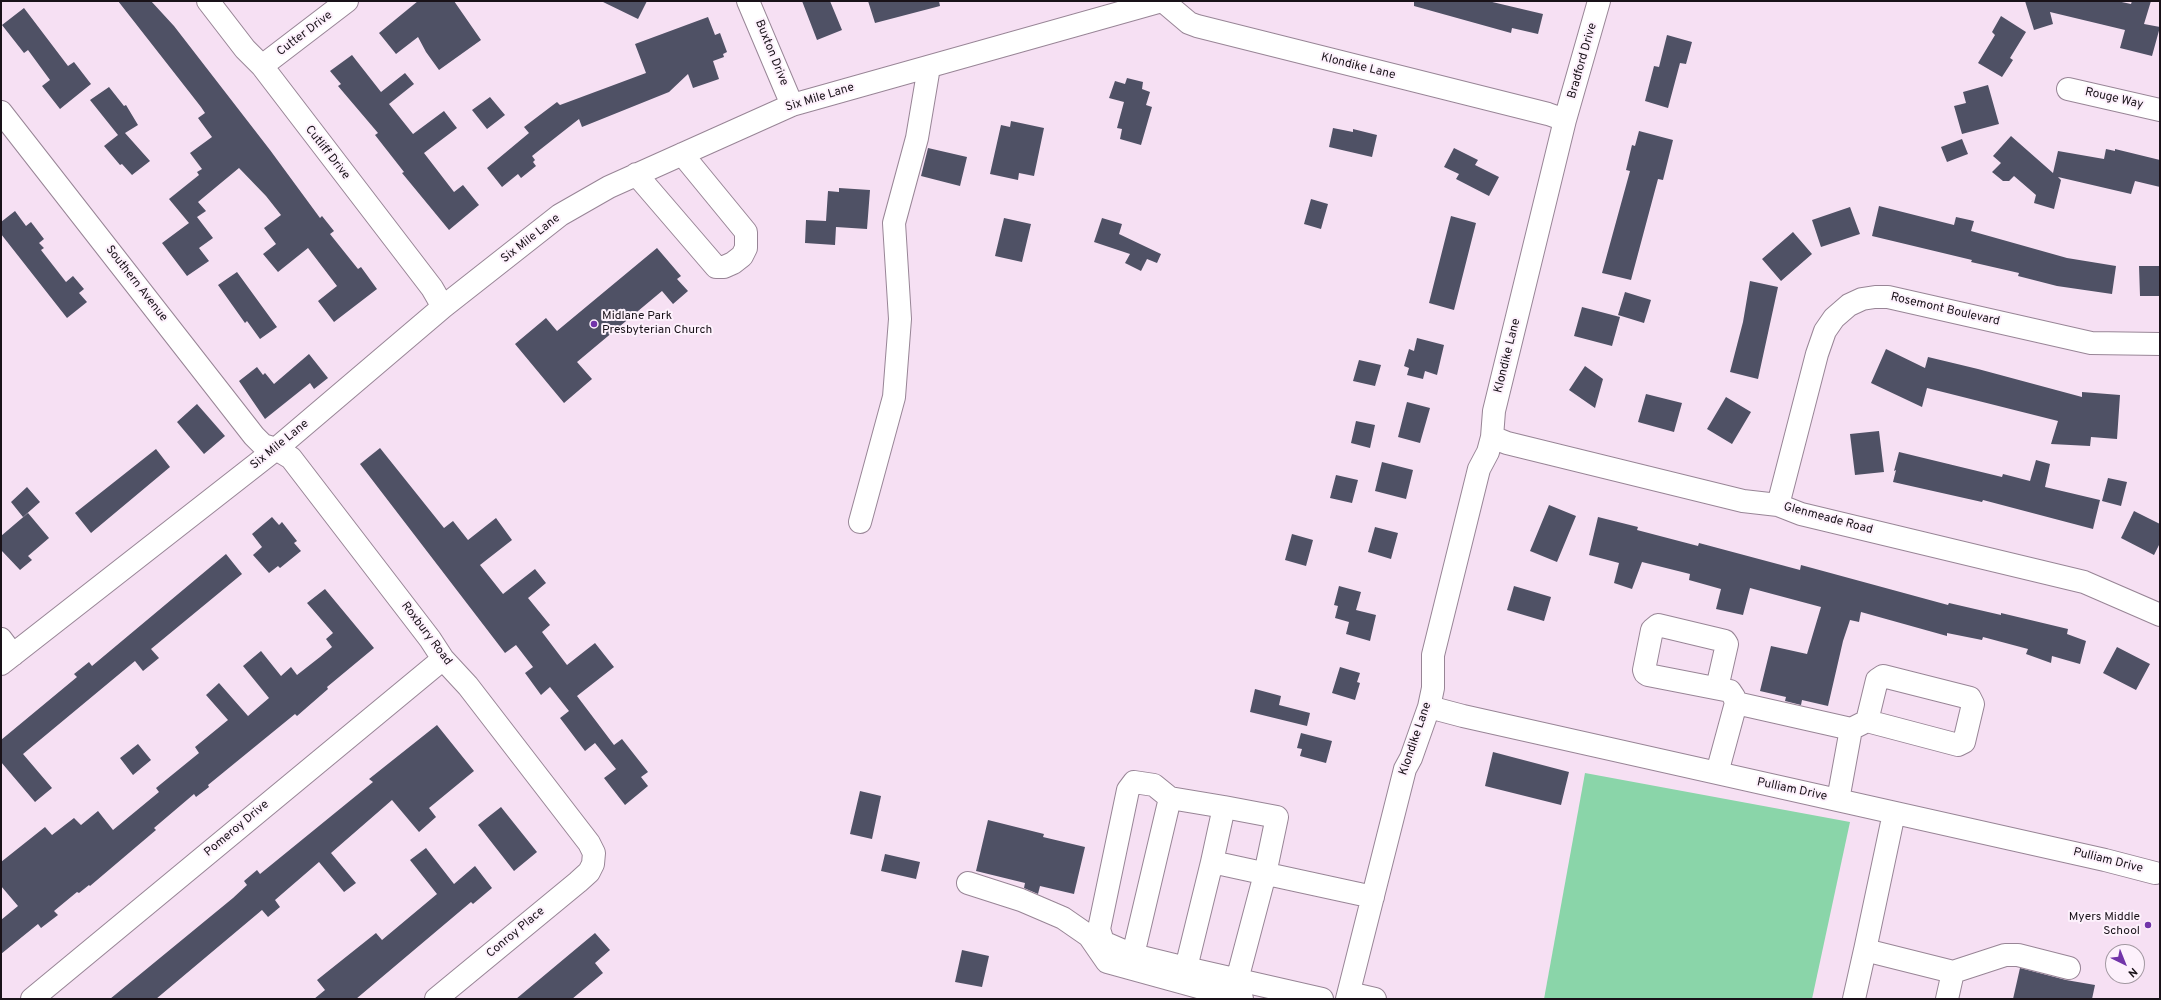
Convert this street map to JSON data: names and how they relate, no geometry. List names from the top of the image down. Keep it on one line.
{"streets":{"street":["Cutter Drive","Buxton Drive","Bradford Drive","Klondike Lane","Six Mile Lane","Rouge Way","Cutliff Drive","Southern Avenue","Rosemont Boulevard","Glenmeade Road","Roxbury Road","Pulliam Drive","Pomeroy Drive","Conroy Place"]},"crossings":[["Cutter Drive","Cutliff Drive"],["Buxton Drive","Six Mile Lane"],["Bradford Drive","Klondike Lane"],["Klondike Lane","Six Mile Lane"],["Klondike Lane","Glenmeade Road"],["Klondike Lane","Pulliam Drive"],["Six Mile Lane","Cutliff Drive"],["Six Mile Lane","Southern Avenue"],["Six Mile Lane","Roxbury Road"],["Southern Avenue","Roxbury Road"],["Rosemont Boulevard","Glenmeade Road"],["Roxbury Road","Pomeroy Drive"],["Roxbury Road","Conroy Place"]],"places":["Midlane Park Presbyterian Church","Myers Middle School"],"north":"bottom right"}
